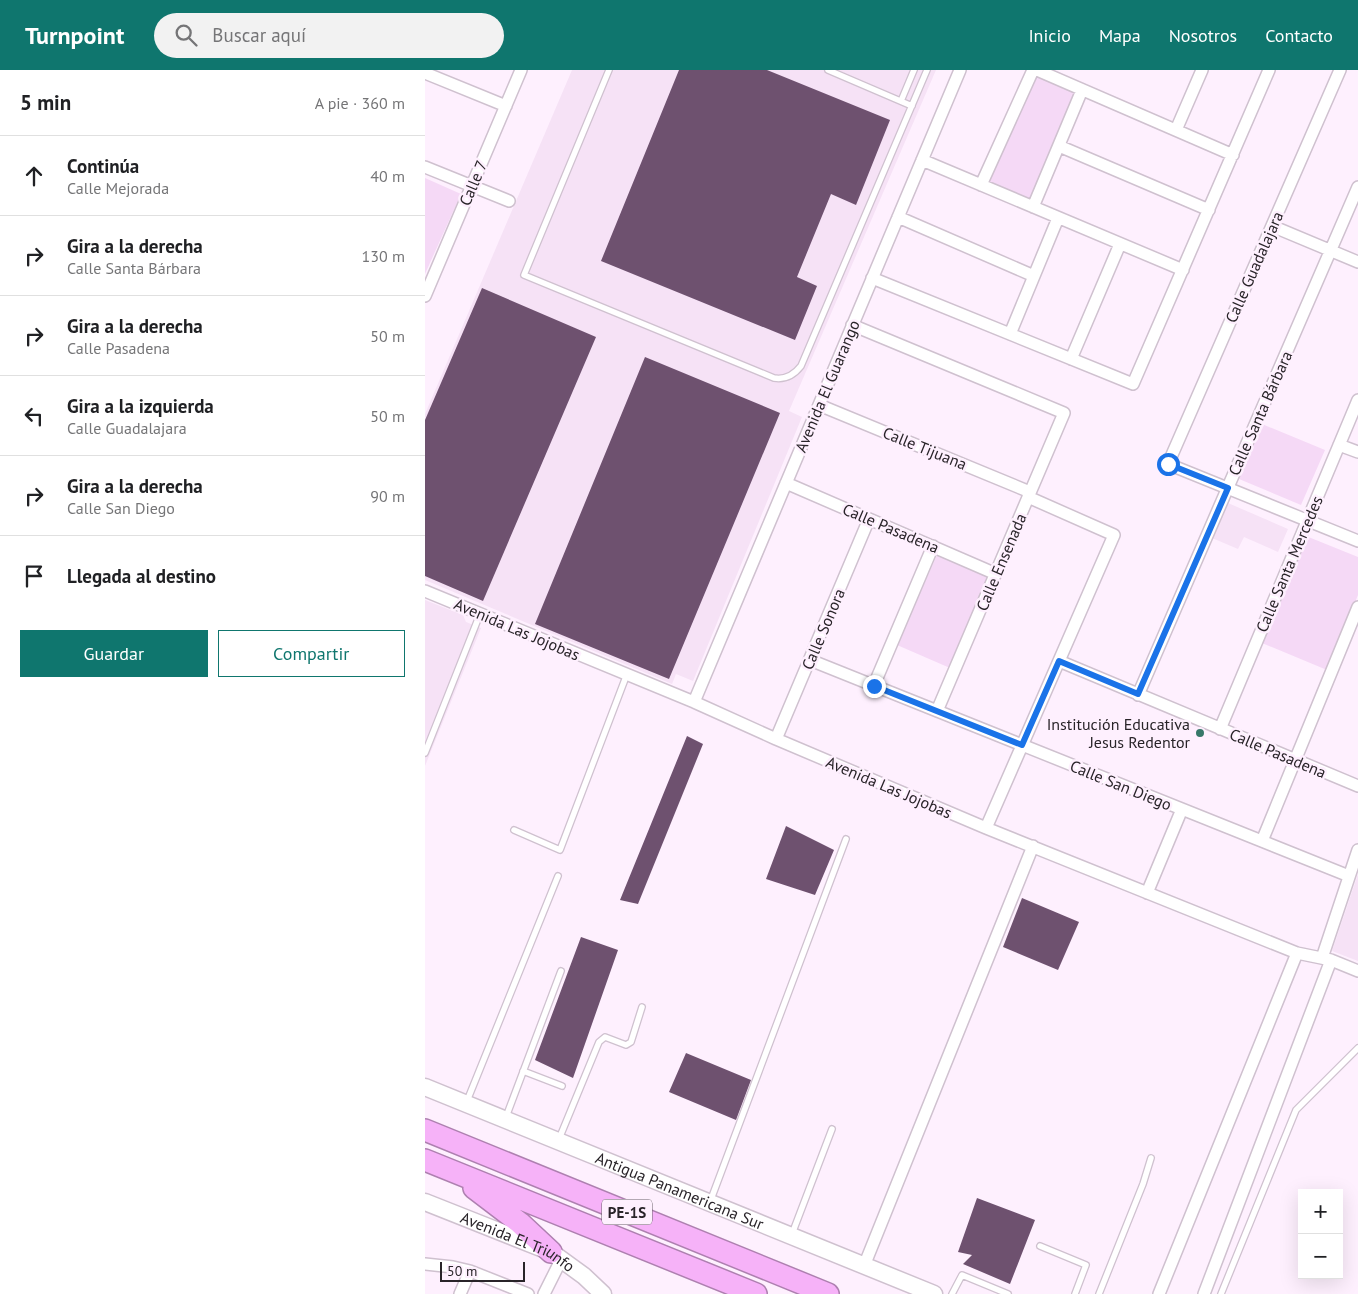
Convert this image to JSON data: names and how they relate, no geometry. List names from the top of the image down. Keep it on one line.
{"streets":{"highway":["PE-1S"],"main road":["Antigua Panamericana Sur","Avenida El Triunfo"],"street":["Calle 7","Calle Guadalajara","Avenida El Guarango","Calle Santa Bárbara","Calle Tijuana","Calle Pasadena","Calle Ensenada","Calle Santa Mercedes","Avenida Las Jojobas","Calle Sonora","Calle San Diego"]},"crossings":[["Calle Guadalajara","Calle Santa Bárbara"],["Avenida El Guarango","Calle Tijuana"],["Avenida El Guarango","Calle Pasadena"],["Avenida El Guarango","Calle Ensenada"],["Avenida El Guarango","Avenida Las Jojobas"],["Calle Santa Bárbara","Calle Pasadena"],["Calle Tijuana","Calle Pasadena"],["Calle Tijuana","Calle Ensenada"],["Calle Pasadena","Calle Ensenada"],["Calle Pasadena","Calle Santa Mercedes"],["Calle Pasadena","Calle Sonora"],["Calle Ensenada","Calle San Diego"],["Avenida Las Jojobas","Calle Sonora"],["Calle Sonora","Calle San Diego"]],"places":["Institución Educativa Jesus Redentor"],"scale_bar":"50 m","page":{"header":"Turnpoint","search":"Buscar aquí","nav":["Inicio","Mapa","Nosotros","Contacto"],"heading":["5 min","A pie · 360 m"],"list":[["Continúa","Calle Mejorada","40 m"],["Gira a la derecha","Calle Santa Bárbara","130 m"],["Gira a la derecha","Calle Pasadena","50 m"],["Gira a la izquierda","Calle Guadalajara","50 m"],["Gira a la derecha","Calle San Diego","90 m"],"Llegada al destino"],"buttons":["Guardar","Compartir"],"map_buttons":["+","−"],"scale":"50 m"}}
